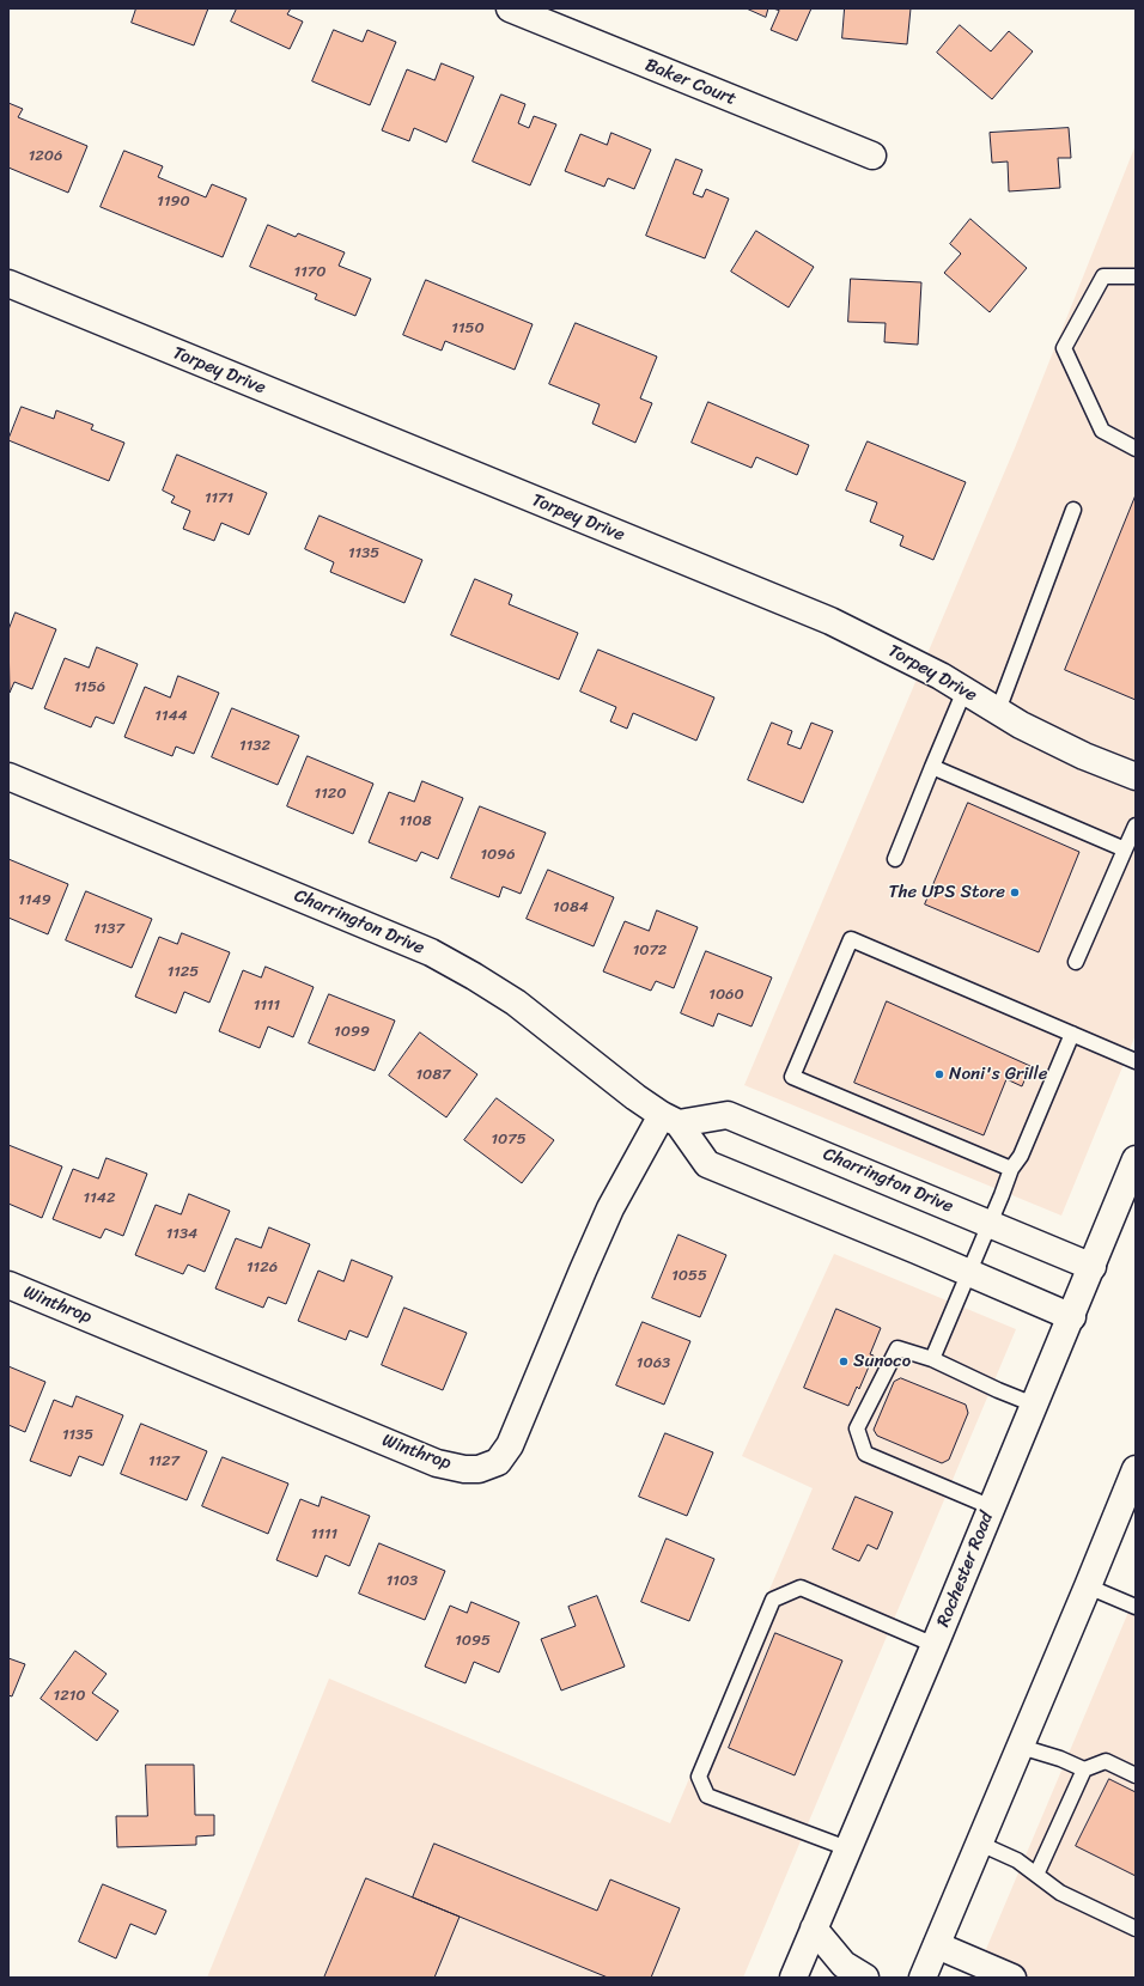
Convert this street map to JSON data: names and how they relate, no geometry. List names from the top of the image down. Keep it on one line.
{"streets":{"street":["Baker Court","Torpey Drive","Charrington Drive","Winthrop","Rochester Road"]},"crossings":[["Charrington Drive","Winthrop"],["Charrington Drive","Rochester Road"]],"places":["The UPS Store","Noni's Grille","Sunoco"],"house_numbers":["1206","1190","1170","1150","1171","1135","1156","1144","1132","1120","1108","1096","1149","1084","1137","1072","1125","1060","1111","1099","1087","1075","1142","1134","1126","1055","1063","1135","1127","1111","1103","1095","1210"]}
